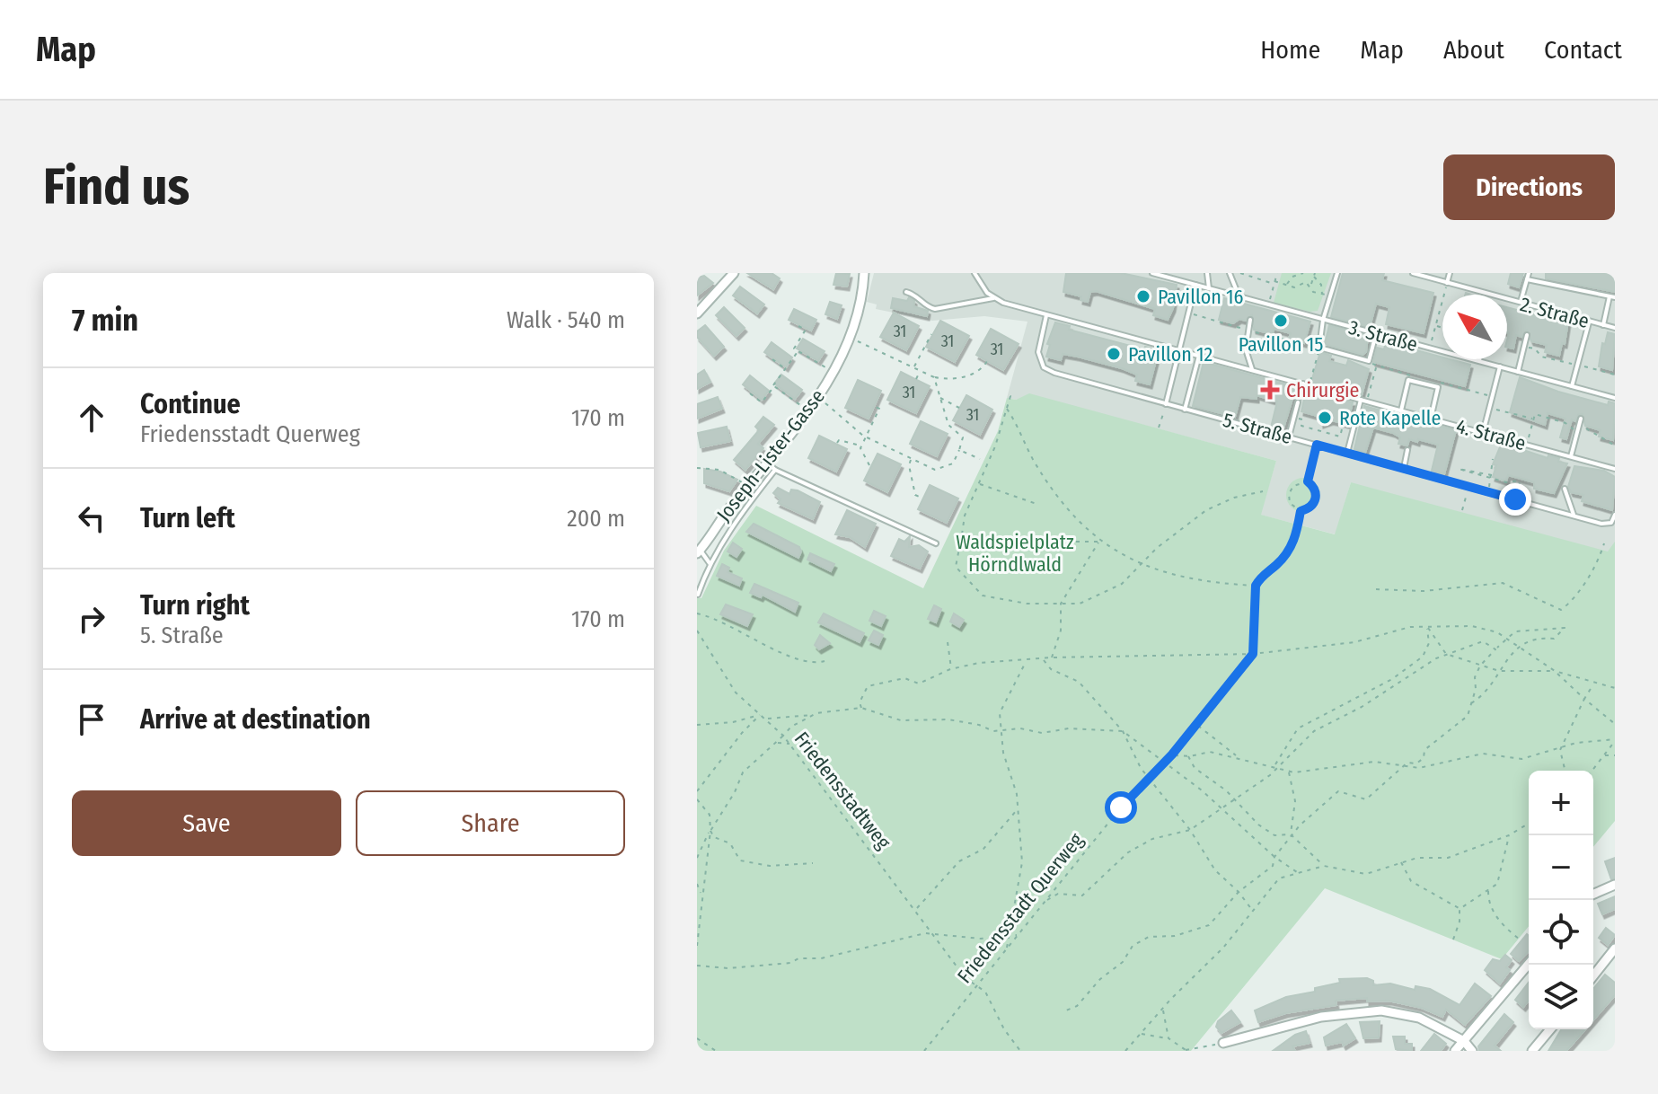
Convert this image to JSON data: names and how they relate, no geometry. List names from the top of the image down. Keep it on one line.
{"streets":{"street":["Joseph-Lister-Gasse"],"lane":["2. Straße","3. Straße","5. Straße","4. Straße"],"path":["Friedensstadtweg","Friedensstadt Querweg"]},"crossings":[["5. Straße","4. Straße"],["Friedensstadtweg","Friedensstadt Querweg"]],"parks":["Waldspielplatz Hörndlwald"],"places":{"other":["Pavillon 16","Pavillon 15","Pavillon 12","Rote Kapelle"],"health":["Chirurgie"]},"house_numbers":["31","31","31","31","31"],"north":"top left","page":{"header":"Map","nav":["Home","Map","About","Contact"],"buttons":["Directions",["Save","Share"]],"title":"Find us","heading":["7 min","Walk · 540 m"],"list":[["Continue","Friedensstadt Querweg","170 m"],["Turn left","200 m"],["Turn right","5. Straße","170 m"],"Arrive at destination"],"map_buttons":["+","−"]}}
